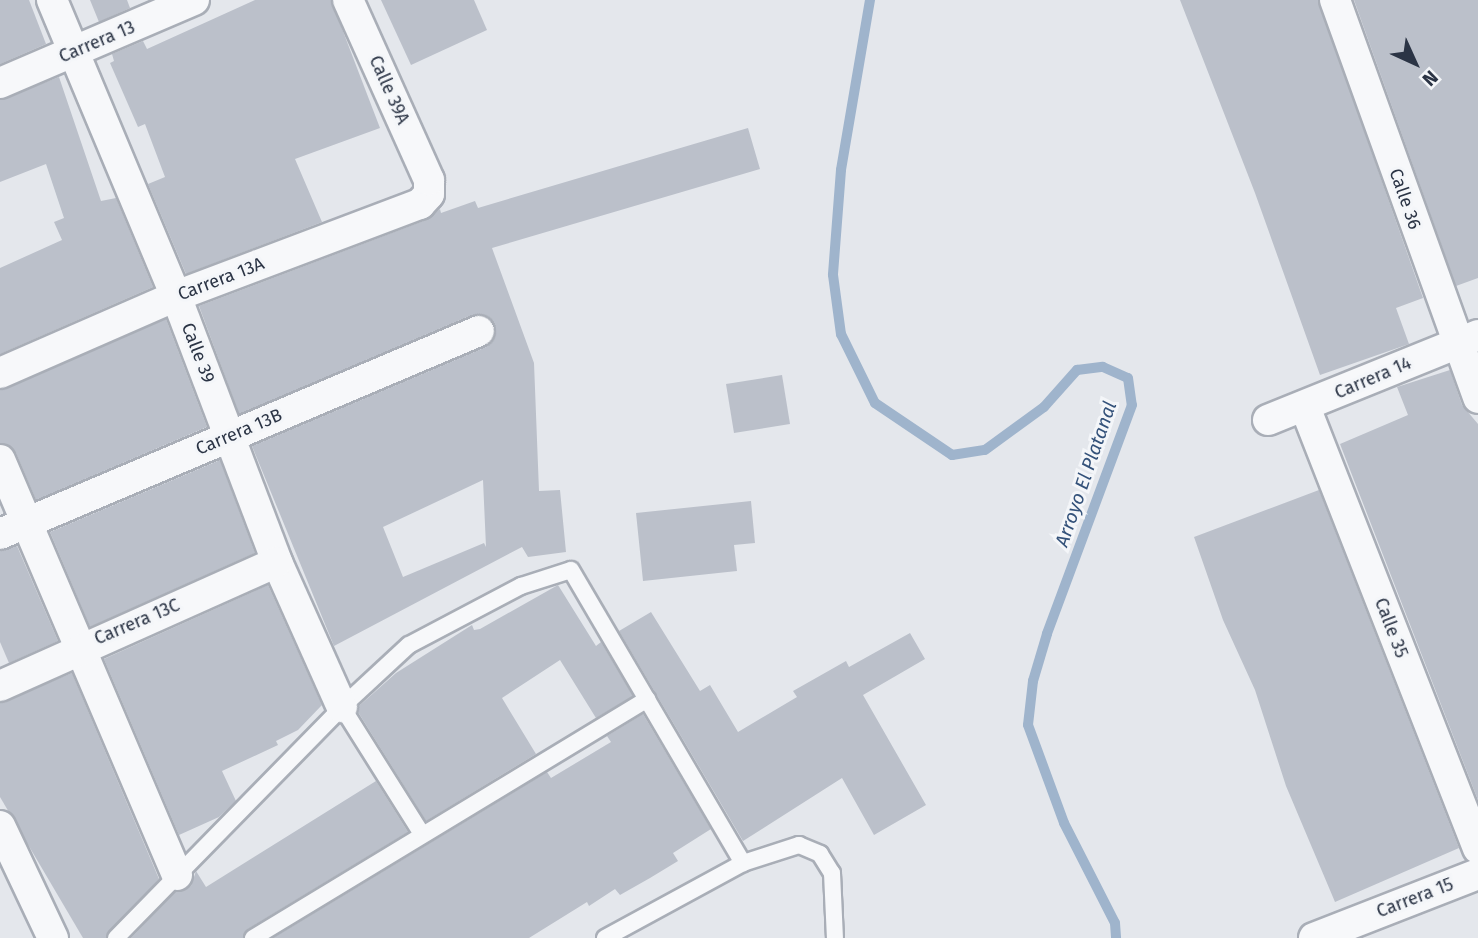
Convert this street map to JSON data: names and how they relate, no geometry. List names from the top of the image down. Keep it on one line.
{"streets":{"street":["Carrera 13","Calle 39A","Calle 36","Carrera 13A","Calle 39","Carrera 14","Carrera 13B","Carrera 13C","Calle 35","Carrera 15"]},"crossings":[["Carrera 13","Calle 39"],["Calle 39A","Carrera 13A"],["Calle 36","Carrera 14"],["Carrera 13A","Calle 39"],["Calle 39","Carrera 13B"],["Calle 39","Carrera 13C"],["Carrera 14","Calle 35"]],"water":["Arroyo El Platanal"],"north":"bottom right"}
